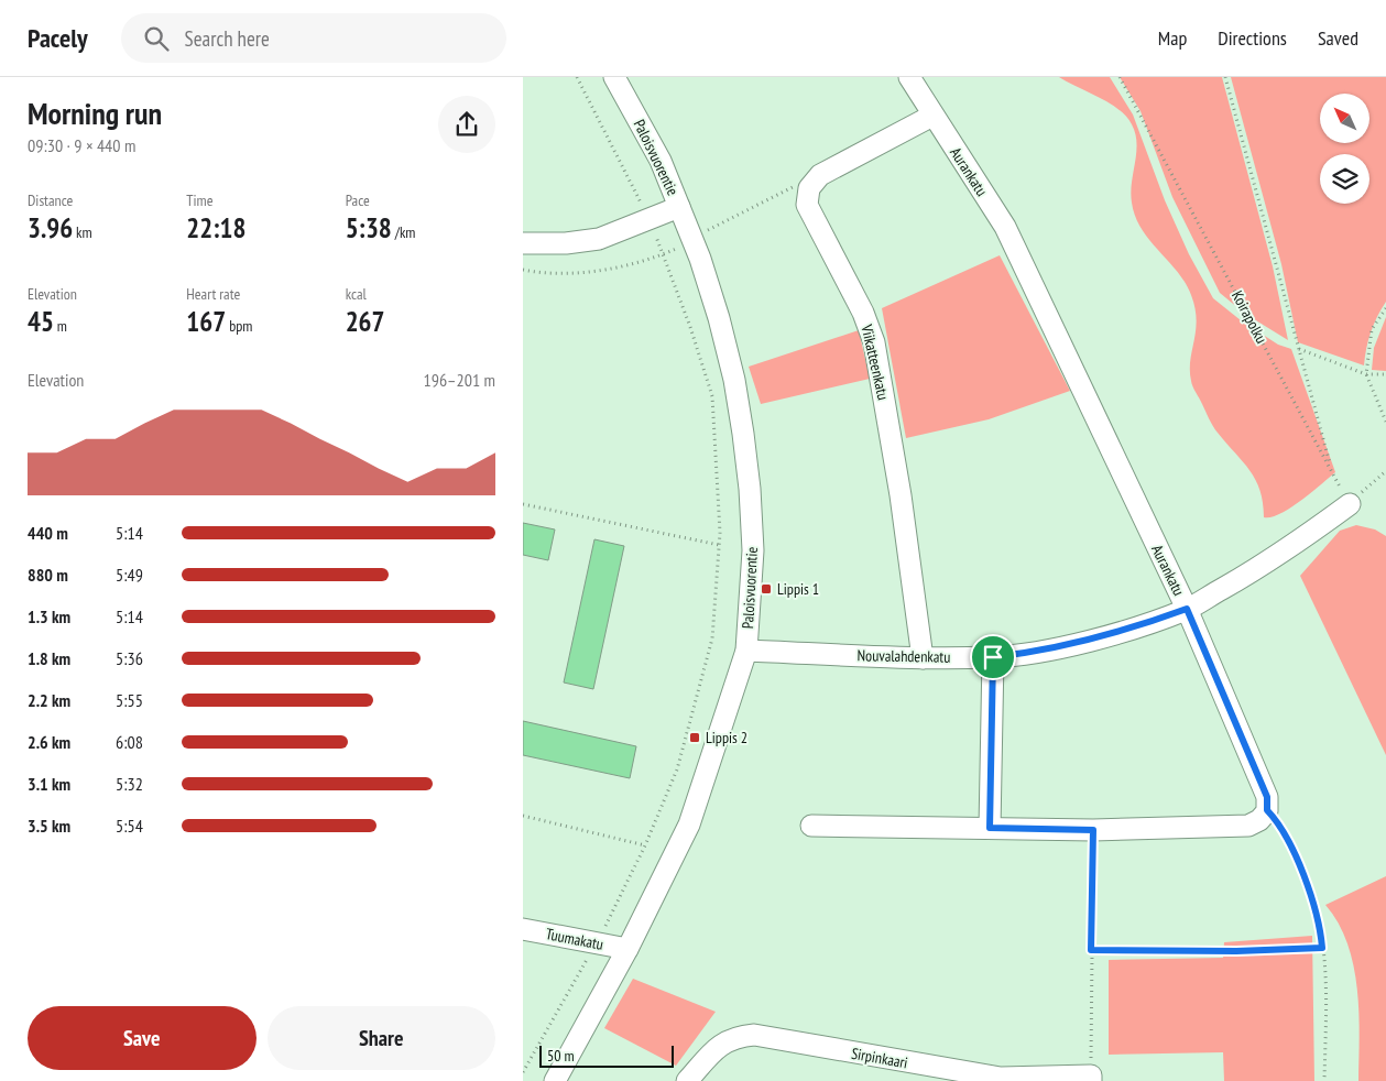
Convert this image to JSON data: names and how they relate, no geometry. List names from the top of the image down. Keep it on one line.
{"streets":{"street":["Paloisvuorentie","Aurankatu","Viikatteenkatu","Nouvalahdenkatu","Tuumakatu","Sirpinkaari"],"path":["Koirapolku"]},"crossings":[["Paloisvuorentie","Nouvalahdenkatu"],["Paloisvuorentie","Tuumakatu"],["Aurankatu","Nouvalahdenkatu"],["Koirapolku","Nouvalahdenkatu"],["Viikatteenkatu","Nouvalahdenkatu"]],"places":{"transit":["Lippis 1","Lippis 2"]},"scale_bar":"50 m","north":"top left","page":{"header":"Pacely","search":"Search here","nav":["Map","Directions","Saved"],"heading":["Morning run","09:30 · 9 × 440 m"],"stats":[["Distance","3.96 km"],["Time","22:18"],["Pace","5:38 /km"],["Elevation","45 m"],["Heart rate","167 bpm"],["kcal","267"]],"chart":["Elevation","196–201 m"],"list":[{"name":"440 m","note":"5:14"},{"name":"880 m","note":"5:49"},{"name":"1.3 km","note":"5:14"},{"name":"1.8 km","note":"5:36"},{"name":"2.2 km","note":"5:55"},{"name":"2.6 km","note":"6:08"},{"name":"3.1 km","note":"5:32"},{"name":"3.5 km","note":"5:54"}],"buttons":["Save","Share"],"scale":"50 m"}}
